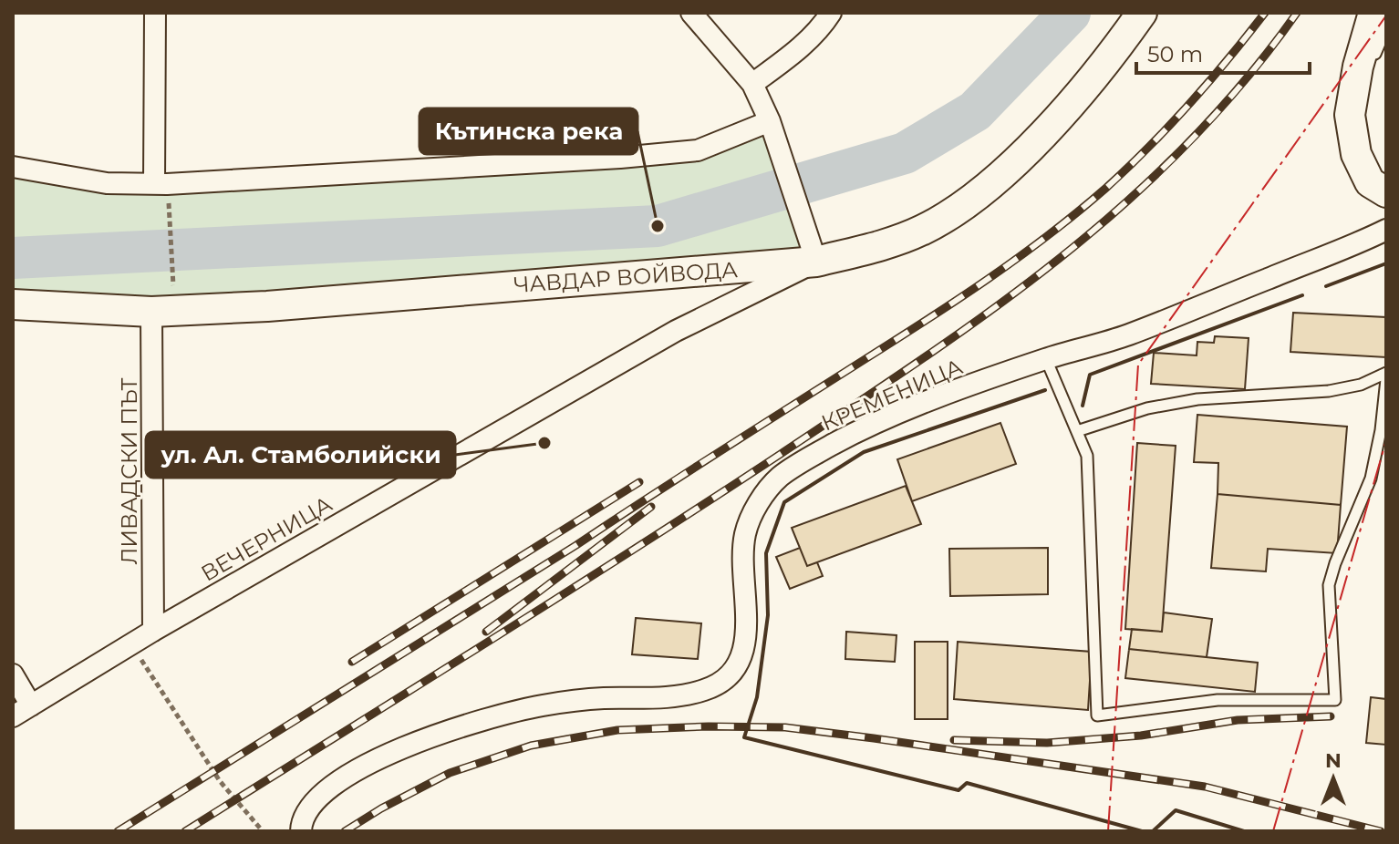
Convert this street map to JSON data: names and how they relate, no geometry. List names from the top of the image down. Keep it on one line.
{"streets":{"street":["ЧАВДАР ВОЙВОДА","КРЕМЕНИЦА","ЛИВАДСКИ ПЪТ","ВЕЧЕРНИЦА"]},"crossings":[["ЧАВДАР ВОЙВОДА","ЛИВАДСКИ ПЪТ"],["ЧАВДАР ВОЙВОДА","ВЕЧЕРНИЦА"],["ЛИВАДСКИ ПЪТ","ВЕЧЕРНИЦА"]],"places":["Кътинска река","ул. Ал. Стамболийски"],"scale_bar":"50 m","north":"top"}
